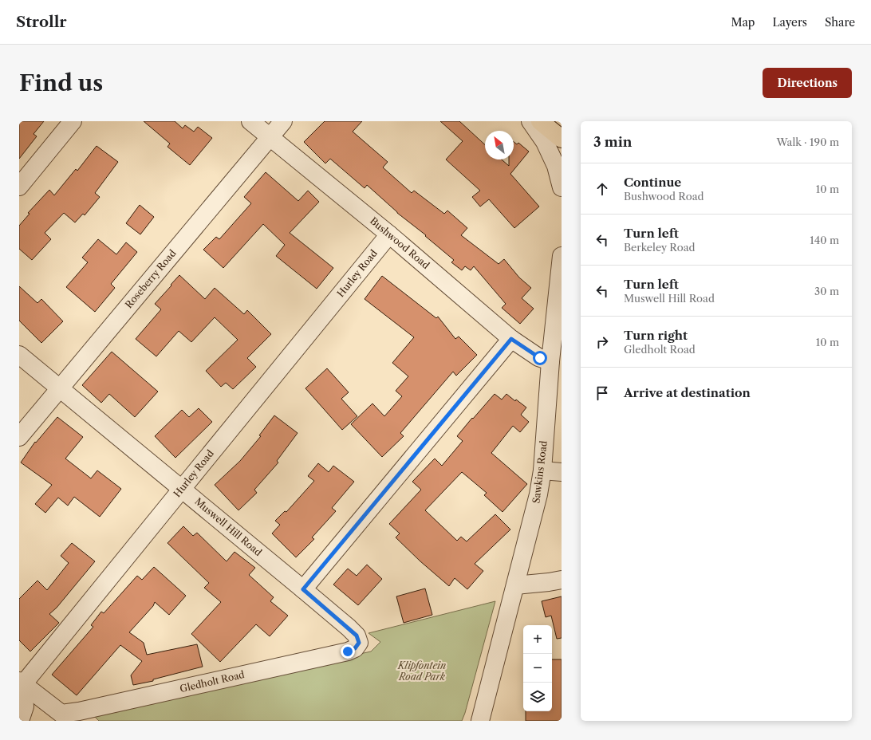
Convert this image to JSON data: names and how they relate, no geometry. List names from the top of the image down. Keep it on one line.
{"streets":{"street":["Bushwood Road","Hurley Road","Roseberry Road","Sawkins Road","Muswell Hill Road","Gledholt Road"]},"crossings":[["Bushwood Road","Hurley Road"],["Bushwood Road","Roseberry Road"],["Bushwood Road","Sawkins Road"],["Hurley Road","Muswell Hill Road"],["Hurley Road","Gledholt Road"],["Roseberry Road","Muswell Hill Road"],["Muswell Hill Road","Gledholt Road"]],"parks":["Klipfontein Road Park"],"north":"top left","page":{"header":"Strollr","nav":["Map","Layers","Share"],"buttons":"Directions","title":"Find us","heading":["3 min","Walk · 190 m"],"list":[["Continue","Bushwood Road","10 m"],["Turn left","Berkeley Road","140 m"],["Turn left","Muswell Hill Road","30 m"],["Turn right","Gledholt Road","10 m"],"Arrive at destination"],"map_buttons":["+","−"]}}
